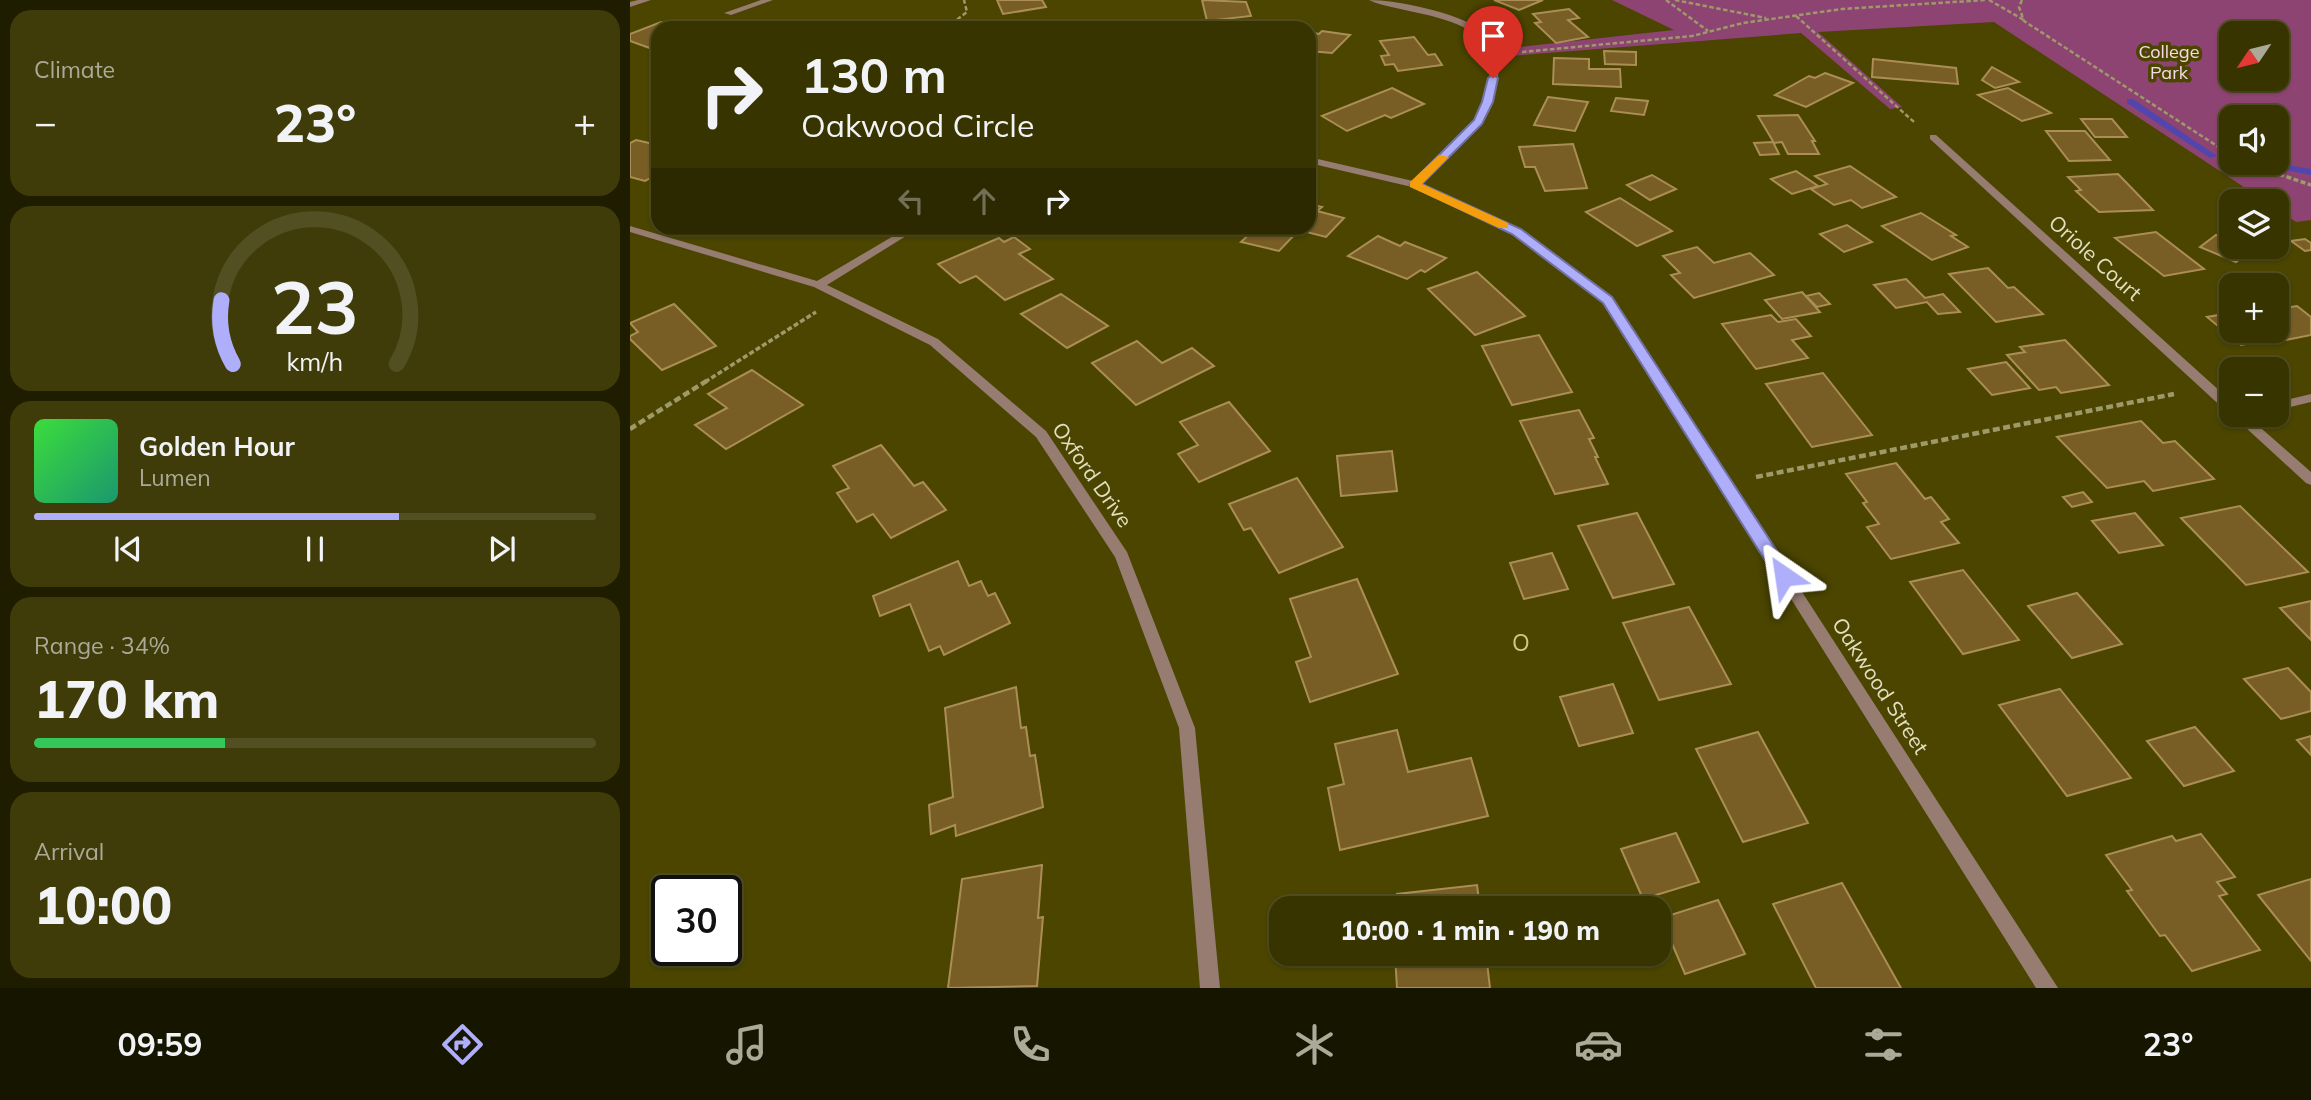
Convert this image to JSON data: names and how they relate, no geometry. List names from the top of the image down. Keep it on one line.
{"streets":{"street":["Oriole Court","Oxford Drive","Oakwood Street"]},"districts":["O"],"parks":["College Park"],"north":"bottom left","page":{"tile":["Climate",["Range · 34%","170 km"],["Arrival","10:00"]],"map_buttons":["+","−"],"turn":["130 m","Oakwood Circle"],"heat":["−","23°","+"],"song":["Golden Hour","Lumen"],"limit":"30","trip":"10:00 · 1 min · 190 m","tabs":["09:59","23°"],"gauge":["23","km/h"]}}
